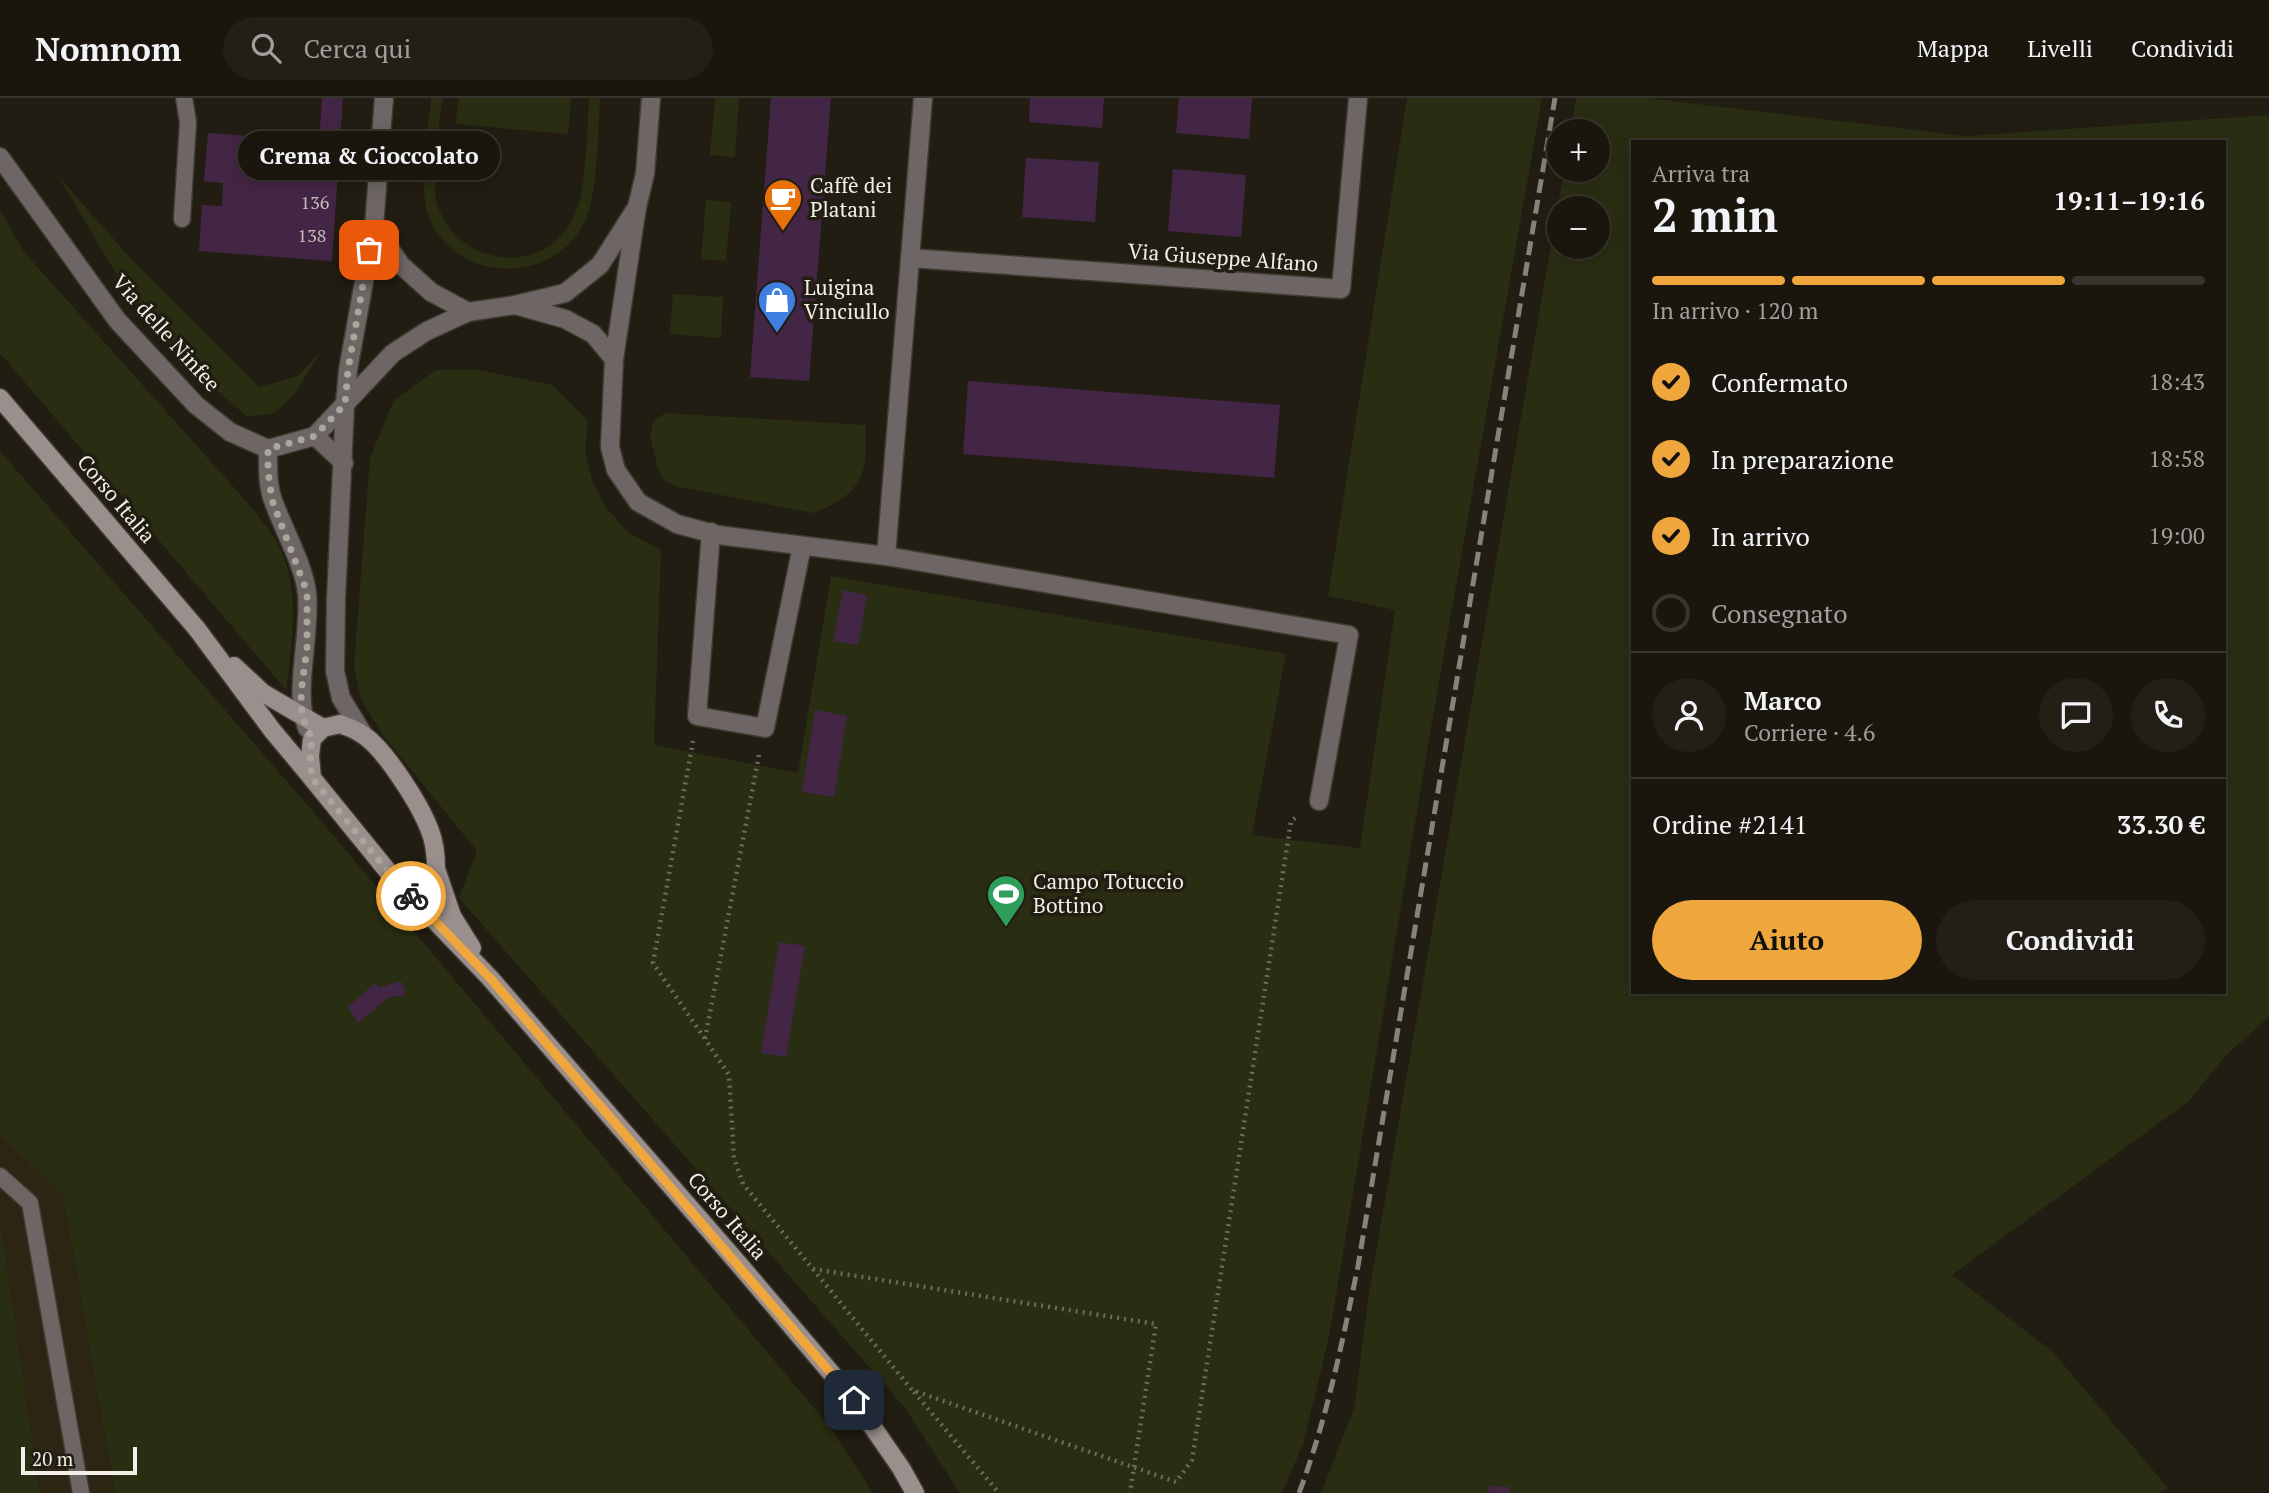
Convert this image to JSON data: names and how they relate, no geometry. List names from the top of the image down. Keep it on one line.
{"streets":{"main road":["Corso Italia"],"street":["Via Giuseppe Alfano","Via delle Ninfee"]},"places":{"cafe":["Caffè dei Platani"],"other":["Crema & Cioccolato"],"shop":["Luigina Vinciullo"],"sports":["Campo Totuccio Bottino"]},"house_numbers":["136","138"],"scale_bar":"20 m","page":{"header":"Nomnom","search":"Cerca qui","nav":["Mappa","Livelli","Condividi"],"map_buttons":["+","−"],"bubble":"Crema & Cioccolato","heading":["2 min","Arriva tra","19:11–19:16"],"panel":["Marco","Corriere · 4.6","Ordine #2141","33.30 €"],"bar":"In arrivo · 120 m","list":[["Confermato","18:43"],["In preparazione","18:58"],["In arrivo","19:00"],"Consegnato"],"buttons":["Aiuto","Condividi"],"scale":"20 m"}}
